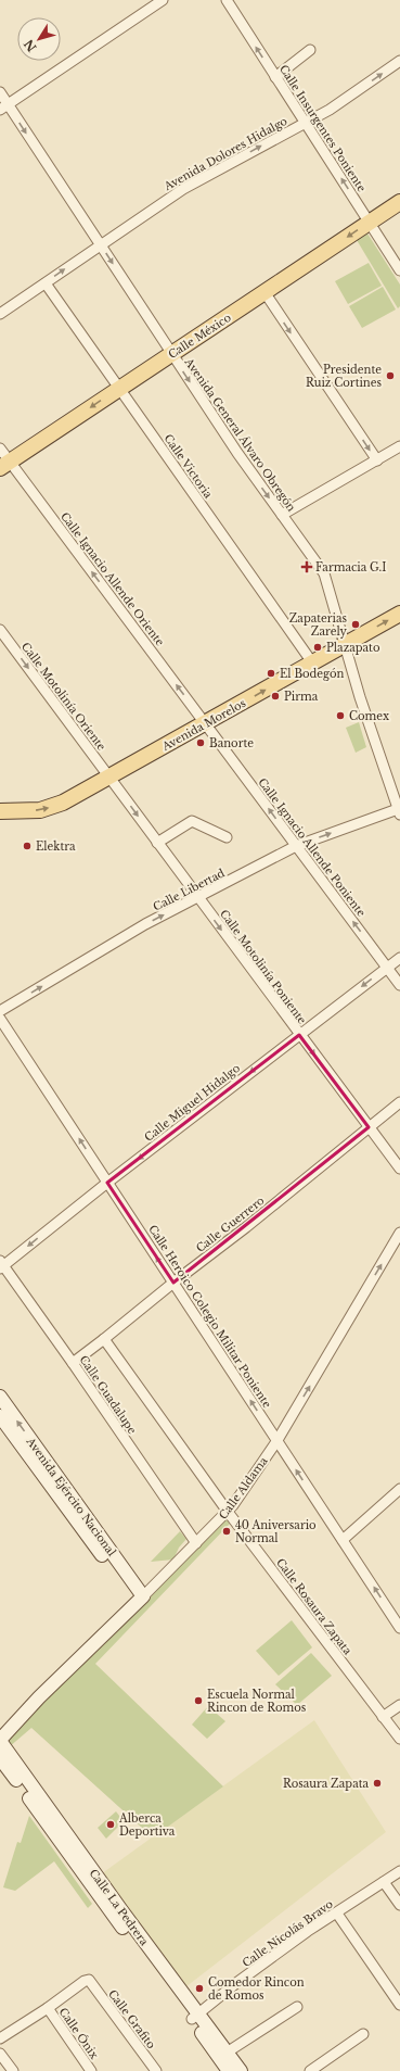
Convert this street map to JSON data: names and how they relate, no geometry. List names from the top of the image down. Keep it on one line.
{"streets":{"main road":["Calle México","Avenida Morelos","Calle Aldama","Avenida Ejército Nacional","Calle La Pedrera"],"street":["Calle Insurgentes Poniente","Avenida Dolores Hidalgo","Avenida General Álvaro Obregón","Calle Victoria","Calle Ignacio Allende Oriente","Calle Motolinía Oriente","Calle Ignacio Allende Poniente","Calle Libertad","Calle Motolinía Poniente","Calle Miguel Hidalgo","Calle Guerrero","Calle Heroico Colegio Militar Poniente","Calle Guadalupe","Calle Rosaura Zapata","Calle Nicolás Bravo","Calle Grafito","Calle Ónix"]},"crossings":[["Calle Insurgentes Poniente","Avenida Dolores Hidalgo"],["Calle Insurgentes Poniente","Calle México"],["Avenida Dolores Hidalgo","Avenida General Álvaro Obregón"],["Avenida Dolores Hidalgo","Calle Victoria"],["Calle México","Avenida General Álvaro Obregón"],["Calle México","Calle Victoria"],["Calle México","Calle Ignacio Allende Oriente"],["Avenida General Álvaro Obregón","Avenida Morelos"],["Avenida General Álvaro Obregón","Calle Libertad"],["Calle Victoria","Avenida Morelos"],["Calle Ignacio Allende Oriente","Avenida Morelos"],["Calle Ignacio Allende Oriente","Calle Ignacio Allende Poniente"],["Calle Motolinía Oriente","Avenida Morelos"],["Calle Motolinía Oriente","Calle Motolinía Poniente"],["Avenida Morelos","Calle Ignacio Allende Poniente"],["Avenida Morelos","Calle Motolinía Poniente"],["Calle Ignacio Allende Poniente","Calle Libertad"],["Calle Ignacio Allende Poniente","Calle Miguel Hidalgo"],["Calle Libertad","Calle Motolinía Poniente"],["Calle Motolinía Poniente","Calle Miguel Hidalgo"],["Calle Motolinía Poniente","Calle Guerrero"],["Calle Miguel Hidalgo","Calle Heroico Colegio Militar Poniente"],["Calle Miguel Hidalgo","Calle Guadalupe"],["Calle Guerrero","Calle Heroico Colegio Militar Poniente"],["Calle Guerrero","Calle Guadalupe"],["Calle Guerrero","Calle Rosaura Zapata"],["Calle Heroico Colegio Militar Poniente","Calle Aldama"],["Calle Guadalupe","Calle Aldama"],["Calle Aldama","Avenida Ejército Nacional"],["Calle Aldama","Calle Rosaura Zapata"],["Calle Aldama","Calle La Pedrera"],["Calle La Pedrera","Calle Nicolás Bravo"],["Calle Grafito","Calle Ónix"]],"one_way":["Calle Insurgentes Poniente","Avenida Dolores Hidalgo","Calle México","Avenida General Álvaro Obregón","Calle Ignacio Allende Oriente","Calle Motolinía Oriente","Avenida Morelos","Calle Ignacio Allende Poniente","Calle Libertad","Calle Motolinía Poniente","Calle Miguel Hidalgo","Calle Heroico Colegio Militar Poniente","Calle Aldama"],"places":{"other":["Presidente Ruiz Cortines","Zapaterias Zarely","Plazapato","El Bodegón","Pirma","Comex","Banorte","Elektra","40 Aniversario Normal","Escuela Normal Rincon de Romos","Rosaura Zapata","Alberca Deportiva","Comedor Rincon de Romos"],"health":["Farmacia G.I"]},"north":"bottom left"}
